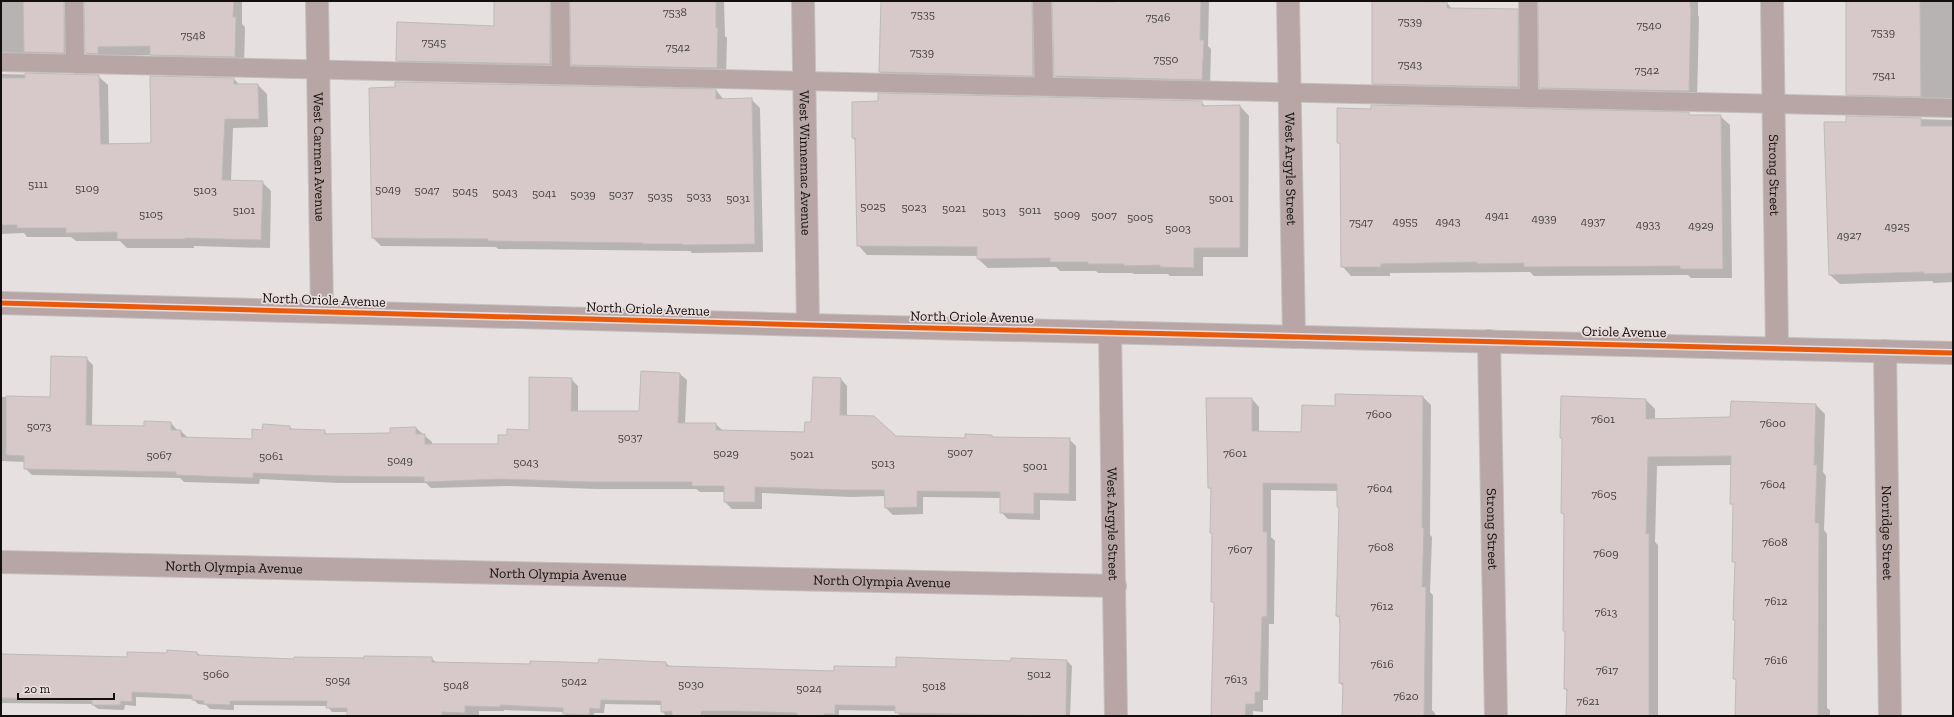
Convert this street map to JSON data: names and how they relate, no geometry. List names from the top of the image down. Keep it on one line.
{"streets":{"street":["West Carmen Avenue","West Winnemac Avenue","West Argyle Street","Strong Street","North Oriole Avenue","Oriole Avenue","Norridge Street","North Olympia Avenue"]},"crossings":[["West Carmen Avenue","North Oriole Avenue"],["West Winnemac Avenue","North Oriole Avenue"],["West Argyle Street","North Oriole Avenue"],["West Argyle Street","Oriole Avenue"],["West Argyle Street","North Olympia Avenue"],["Strong Street","Oriole Avenue"],["North Oriole Avenue","Oriole Avenue"],["Oriole Avenue","Norridge Street"]],"house_numbers":["7538","7535","7546","7539","7540","7539","7548","7545","7542","7539","7550","7543","7542","7541","5111","5109","5049","5103","5047","5045","5043","5041","5039","5037","5035","5033","5031","5001","5025","5023","5021","5101","5011","5013","5105","5009","5007","4941","5005","4939","4955","4943","4937","7547","4933","4929","4925","5003","4927","7600","7601","7600","5073","5037","5007","5029","7601","5021","5067","5061","5049","5043","5013","5001","7604","7604","7605","7608","7608","7607","7609","7612","7612","7613","7616","7616","7617","5060","5012","7613","5054","5042","5030","5048","5018","5024","7620","7621"],"scale_bar":"20 m"}
